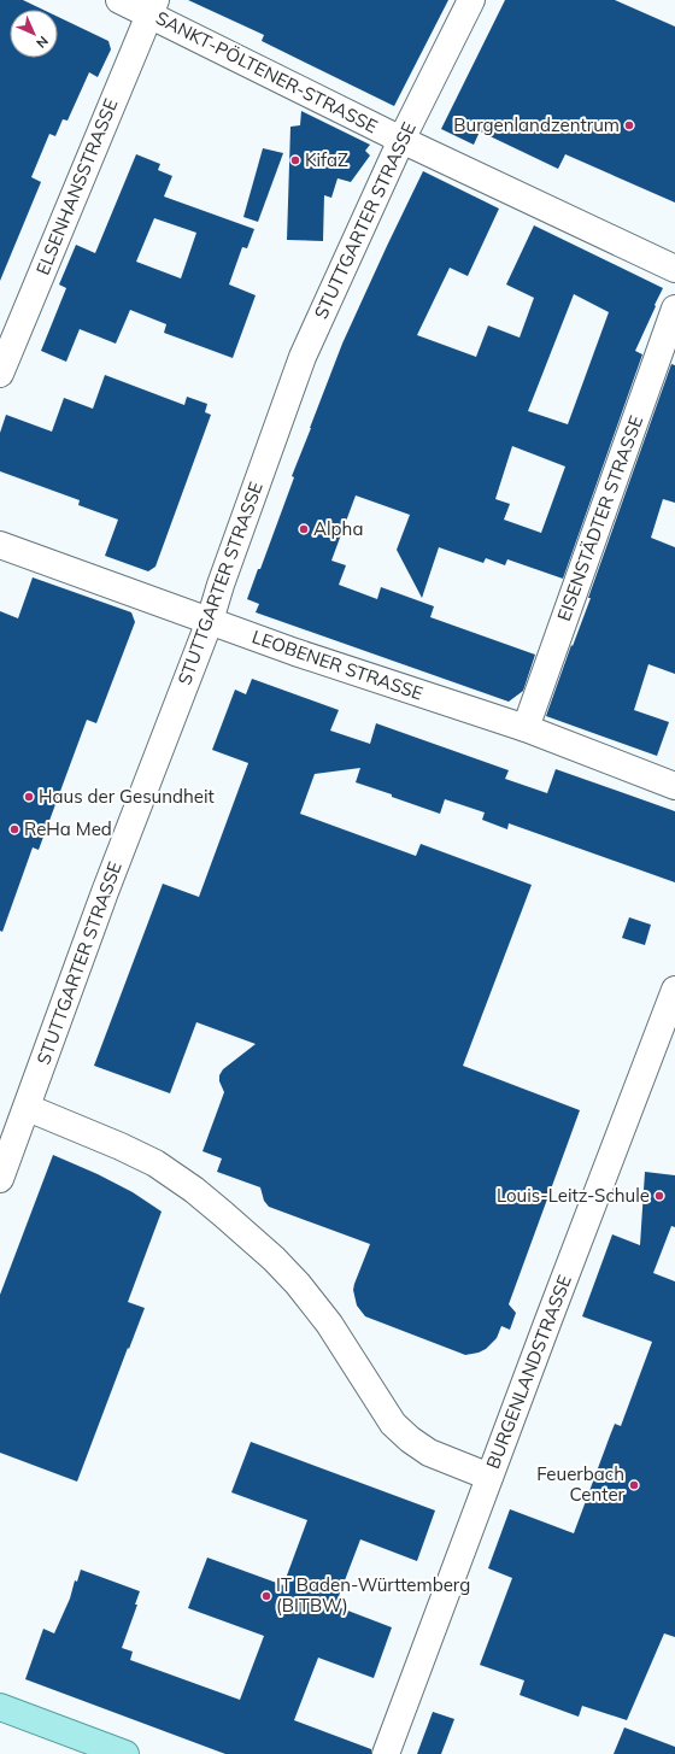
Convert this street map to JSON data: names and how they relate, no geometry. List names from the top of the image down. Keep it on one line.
{"streets":{"street":["SANKT-PÖLTENER-STRASSE","ELSENHANSSTRASSE","STUTTGARTER STRASSE","EISENSTÄDTER STRASSE","LEOBENER STRASSE","BURGENLANDSTRASSE"]},"crossings":[["SANKT-PÖLTENER-STRASSE","ELSENHANSSTRASSE"],["SANKT-PÖLTENER-STRASSE","STUTTGARTER STRASSE"],["STUTTGARTER STRASSE","LEOBENER STRASSE"],["EISENSTÄDTER STRASSE","LEOBENER STRASSE"]],"places":["Burgenlandzentrum","KifaZ","Alpha","Haus der Gesundheit","ReHa Med","Louis-Leitz-Schule","Feuerbach Center","IT Baden-Württemberg (BITBW)"],"north":"bottom right"}
